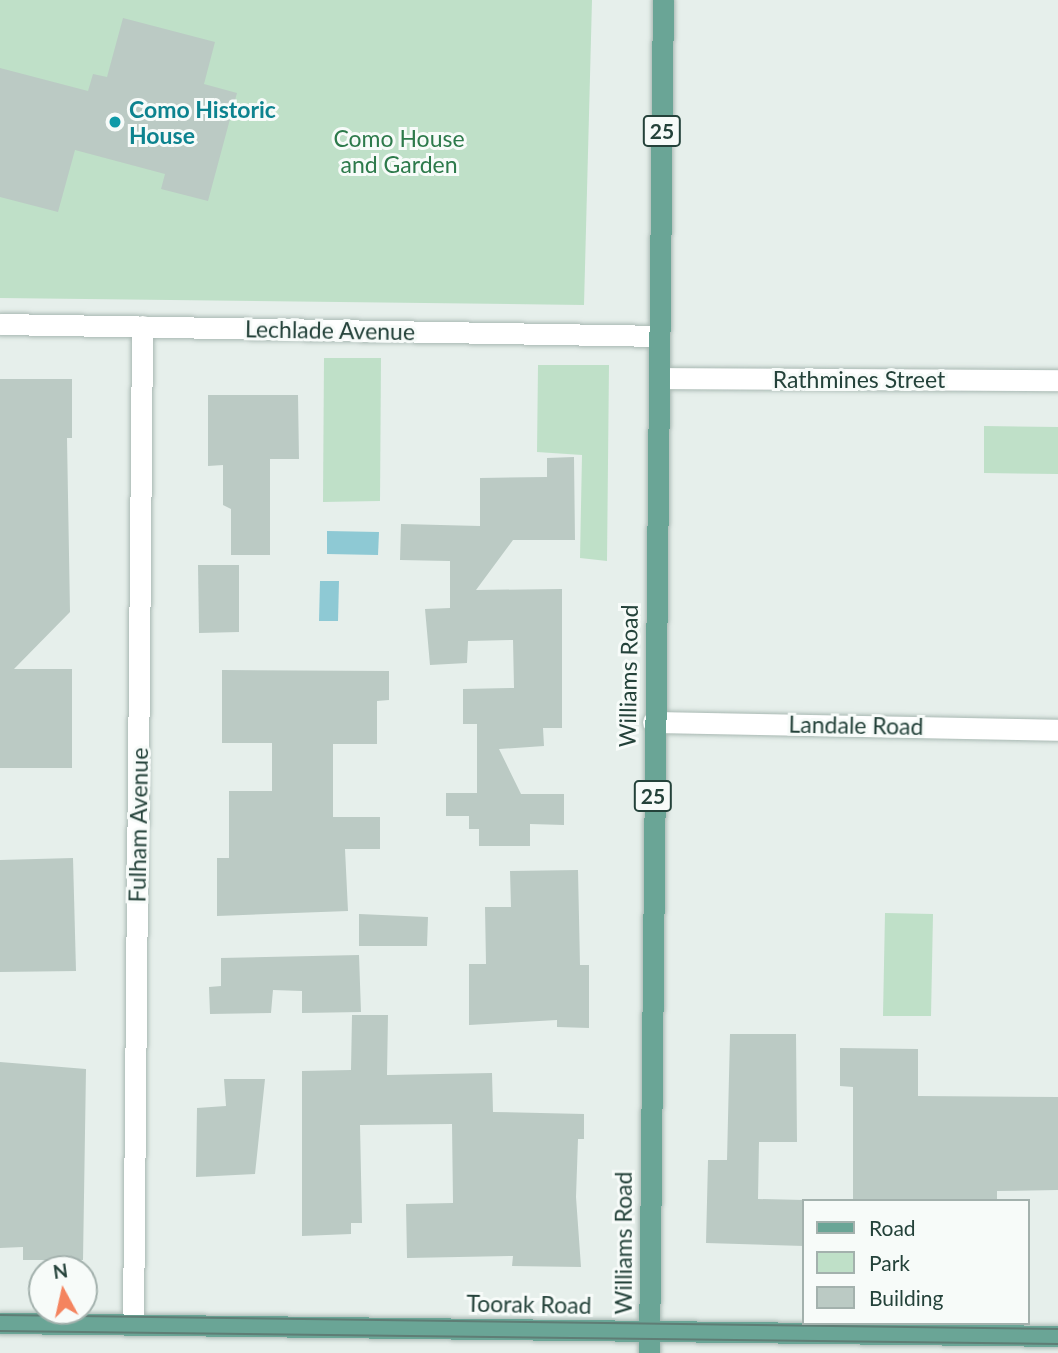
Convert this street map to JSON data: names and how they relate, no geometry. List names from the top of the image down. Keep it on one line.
{"streets":{"main road":["25","Williams Road","Toorak Road"],"street":["Lechlade Avenue","Rathmines Street","Landale Road","Fulham Avenue"]},"crossings":[["Lechlade Avenue","Williams Road"],["Lechlade Avenue","Fulham Avenue"],["Rathmines Street","Williams Road"],["Williams Road","Landale Road"],["Williams Road","Toorak Road"],["Fulham Avenue","Toorak Road"]],"parks":["Como House and Garden"],"places":["Como Historic House"],"legend":["Road","Park","Building"],"north":"top"}
